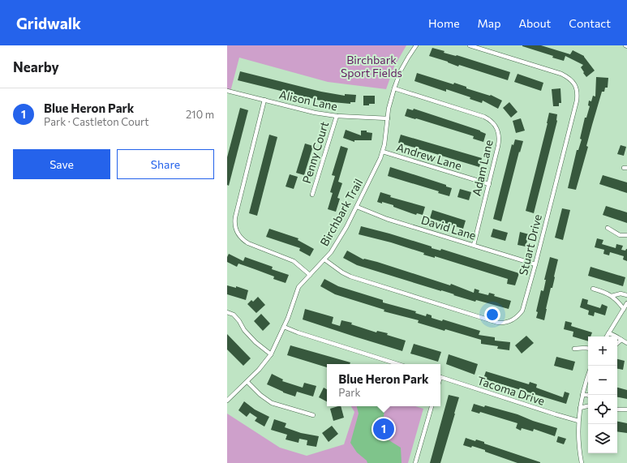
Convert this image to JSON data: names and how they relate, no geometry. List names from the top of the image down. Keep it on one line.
{"streets":{"street":["Alison Lane","Penny Court","Andrew Lane","Adam Lane","Birchbark Trail","David Lane","Stuart Drive","Tacoma Drive"]},"crossings":[["Alison Lane","Penny Court"],["Alison Lane","Birchbark Trail"],["Andrew Lane","Adam Lane"],["Andrew Lane","Birchbark Trail"],["Adam Lane","Birchbark Trail"],["Adam Lane","David Lane"],["Birchbark Trail","David Lane"],["Birchbark Trail","Stuart Drive"],["David Lane","Stuart Drive"]],"parks":["Birchbark Sport Fields"],"page":{"header":"Gridwalk","nav":["Home","Map","About","Contact"],"heading":"Nearby","list":[{"mark":"1","name":"Blue Heron Park","note":"Park · Castleton Court","value":"210 m"}],"buttons":["Save","Share"],"map_buttons":["+","−"],"popup":["Blue Heron Park","Park"],"pins":"1"}}
